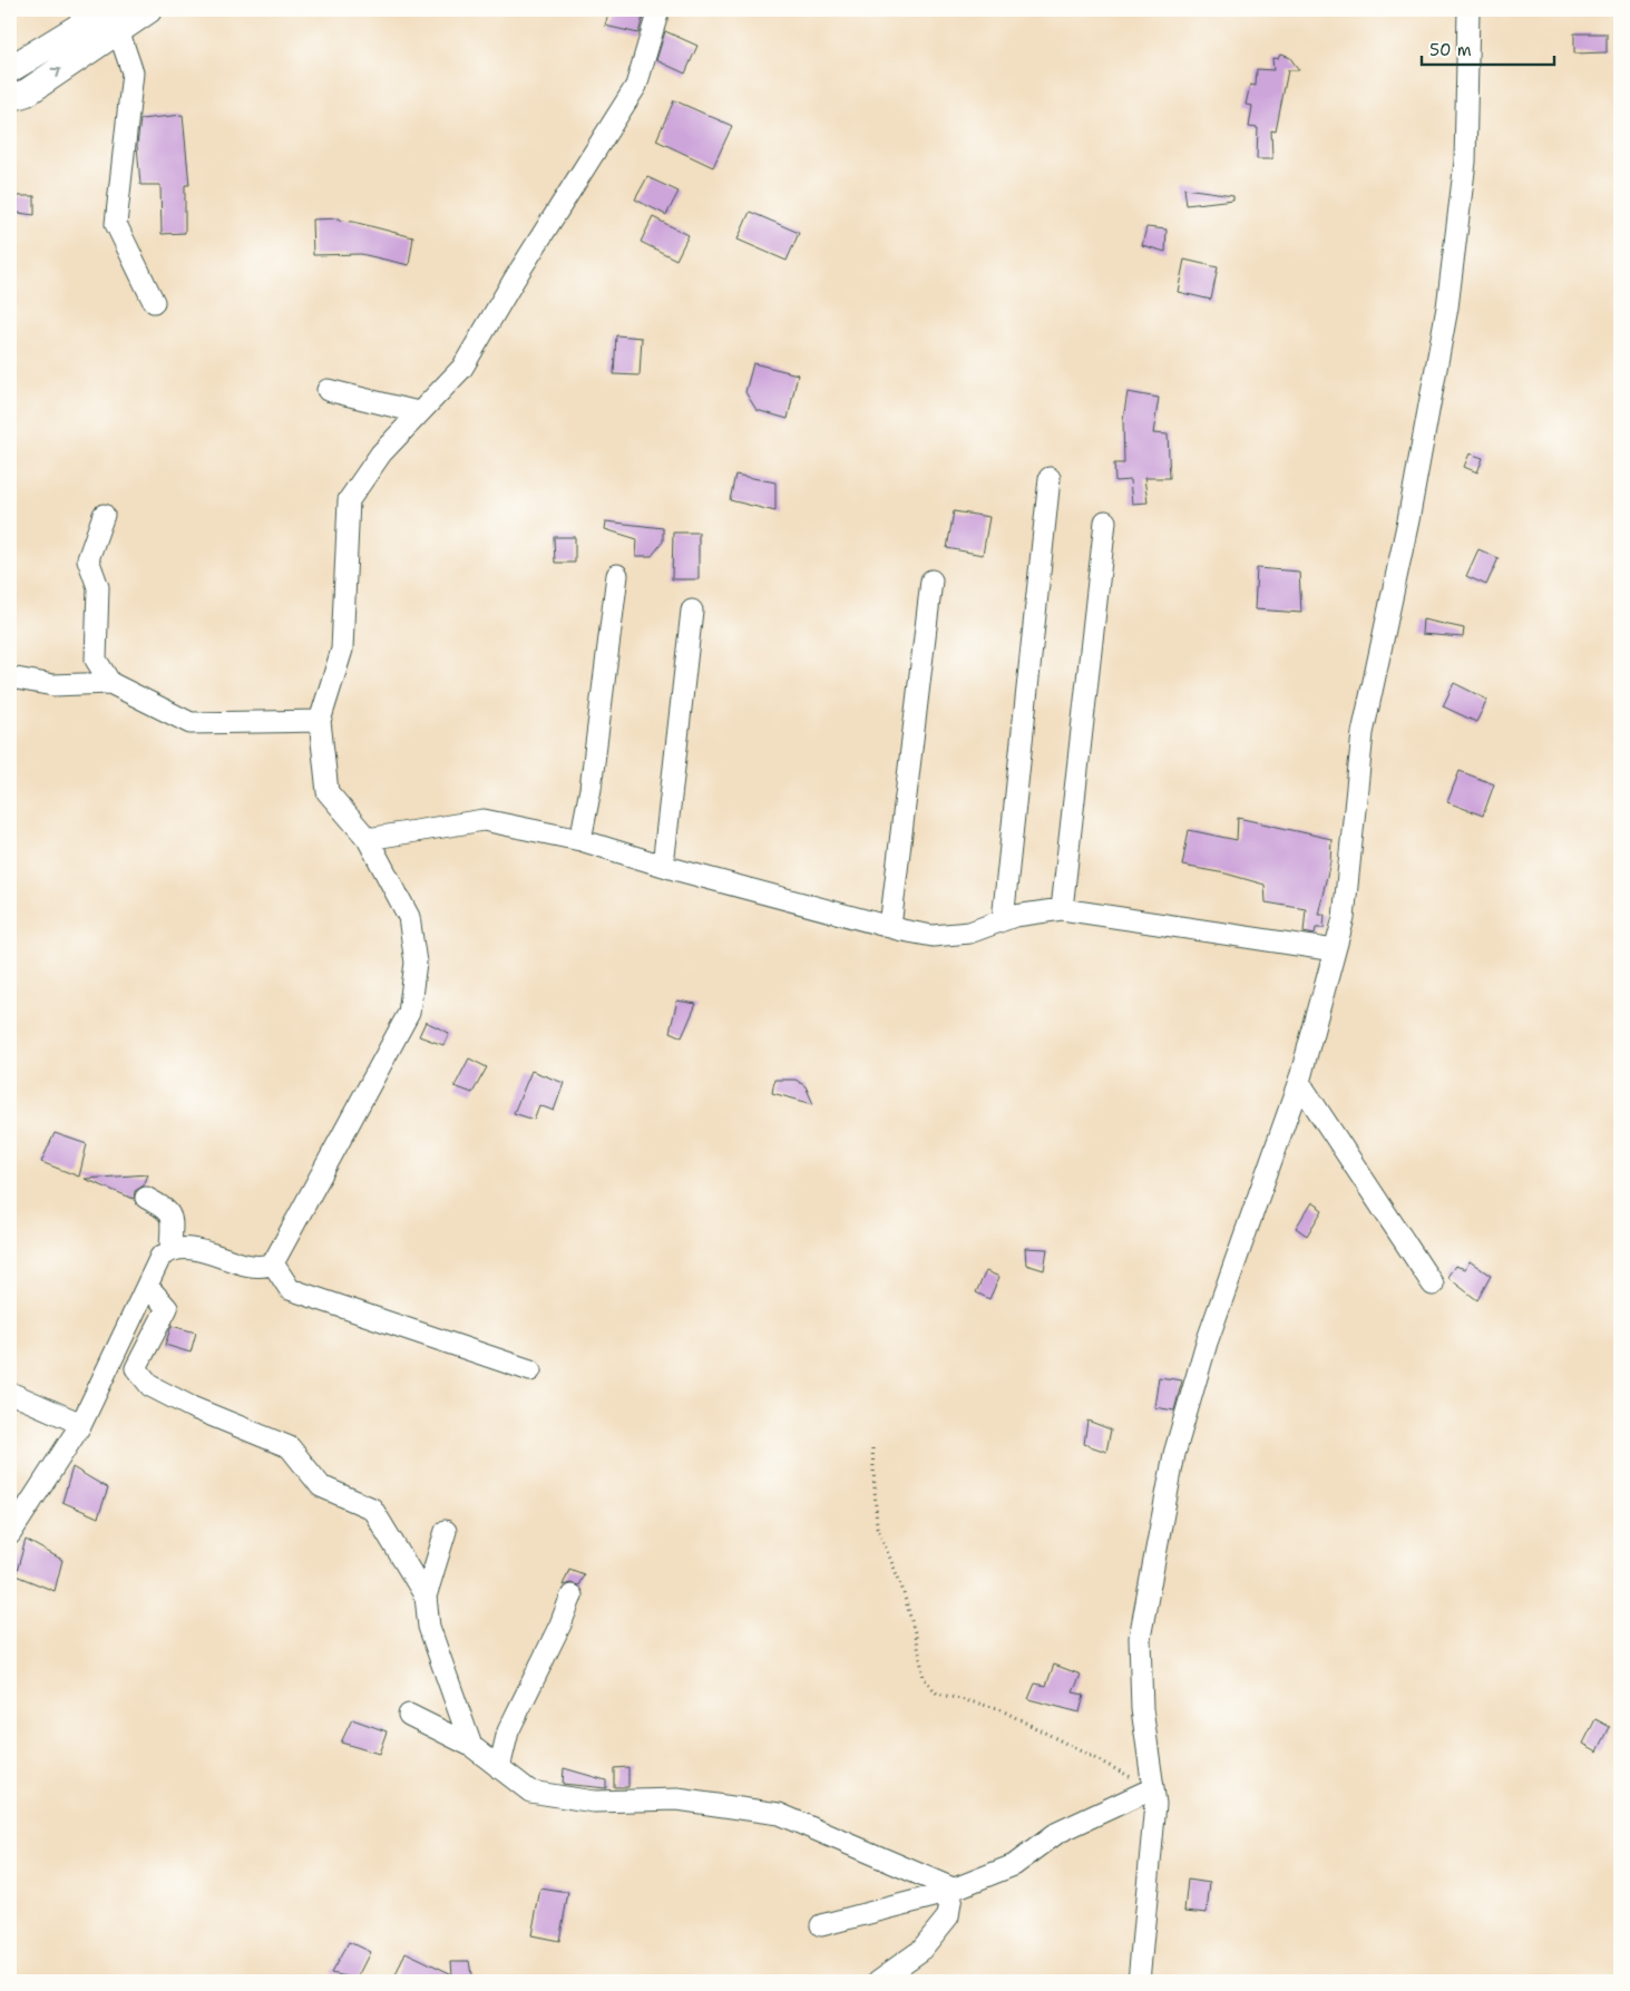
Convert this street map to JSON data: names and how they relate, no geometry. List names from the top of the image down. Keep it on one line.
{"scale_bar":"50 m"}
